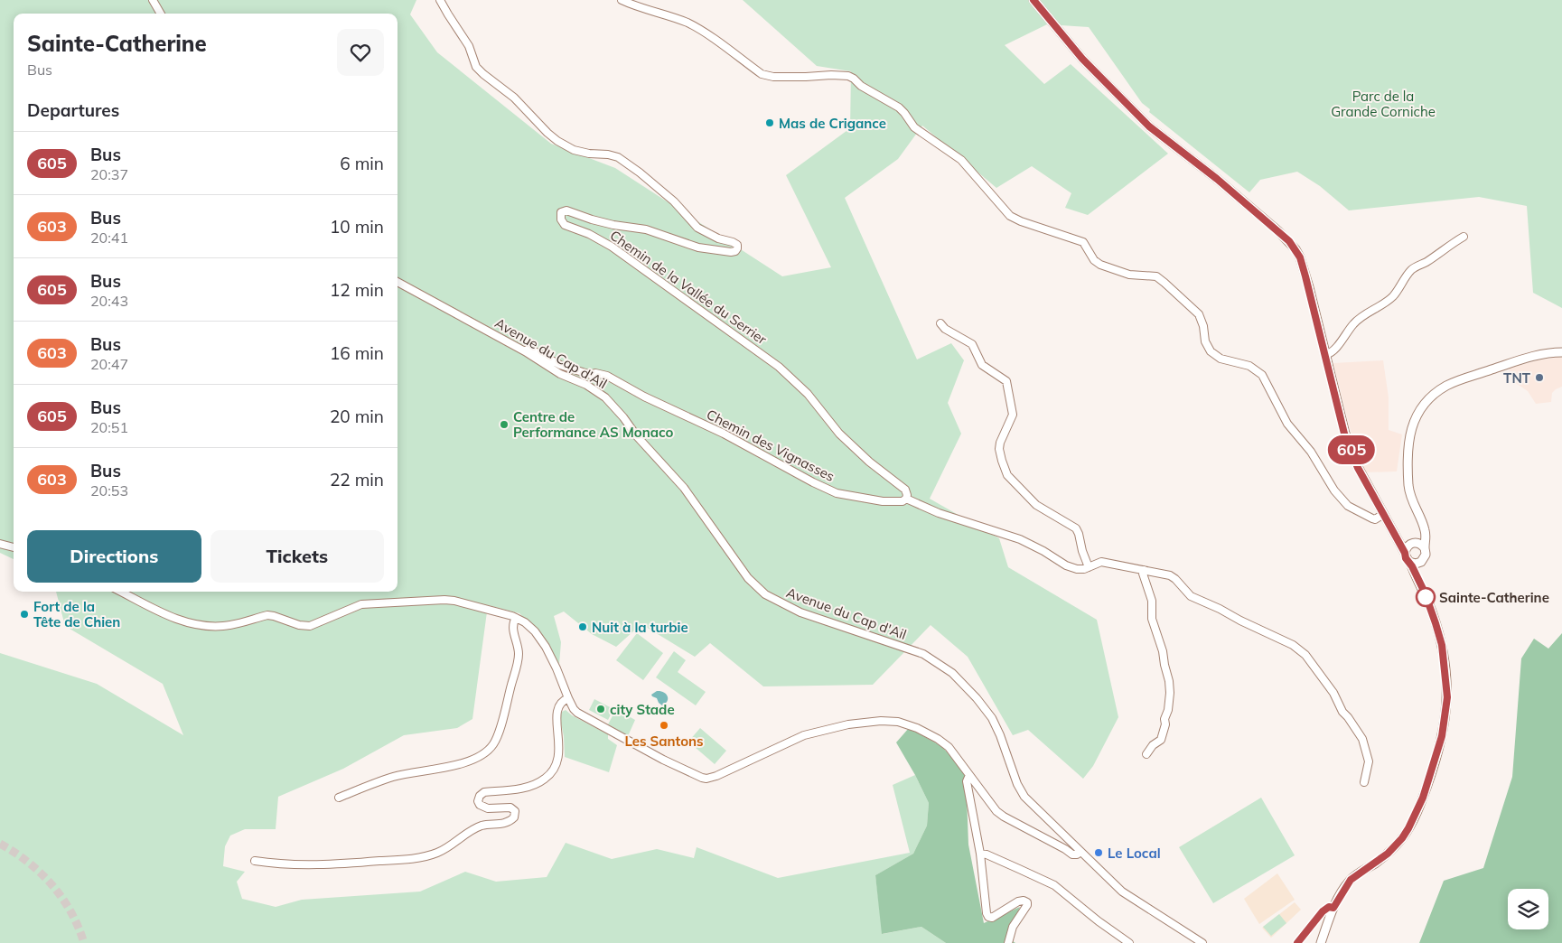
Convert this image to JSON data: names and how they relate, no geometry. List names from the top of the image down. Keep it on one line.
{"streets":{"street":["Chemin de la Vallée du Serrier","Avenue du Cap d'Ail","Chemin des Vignasses"]},"crossings":[["Chemin de la Vallée du Serrier","Chemin des Vignasses"],["Avenue du Cap d'Ail","Chemin des Vignasses"]],"parks":["Parc de la Grande Corniche"],"places":["Mas de Crigance","TNT","Centre de Performance AS Monaco","Sainte-Catherine","Fort de la Tête de Chien","Nuit à la turbie","city Stade","Les Santons","Le Local"],"lines":["bus line 605"],"page":{"on_map":"605","heading":[["Sainte-Catherine","Bus"],"Departures"],"list":[{"mark":"605","name":"Bus","note":"20:37","value":"6 min"},{"mark":"603","name":"Bus","note":"20:41","value":"10 min"},{"mark":"605","name":"Bus","note":"20:43","value":"12 min"},{"mark":"603","name":"Bus","note":"20:47","value":"16 min"},{"mark":"605","name":"Bus","note":"20:51","value":"20 min"},{"mark":"603","name":"Bus","note":"20:53","value":"22 min"}],"buttons":["Directions","Tickets"]}}
